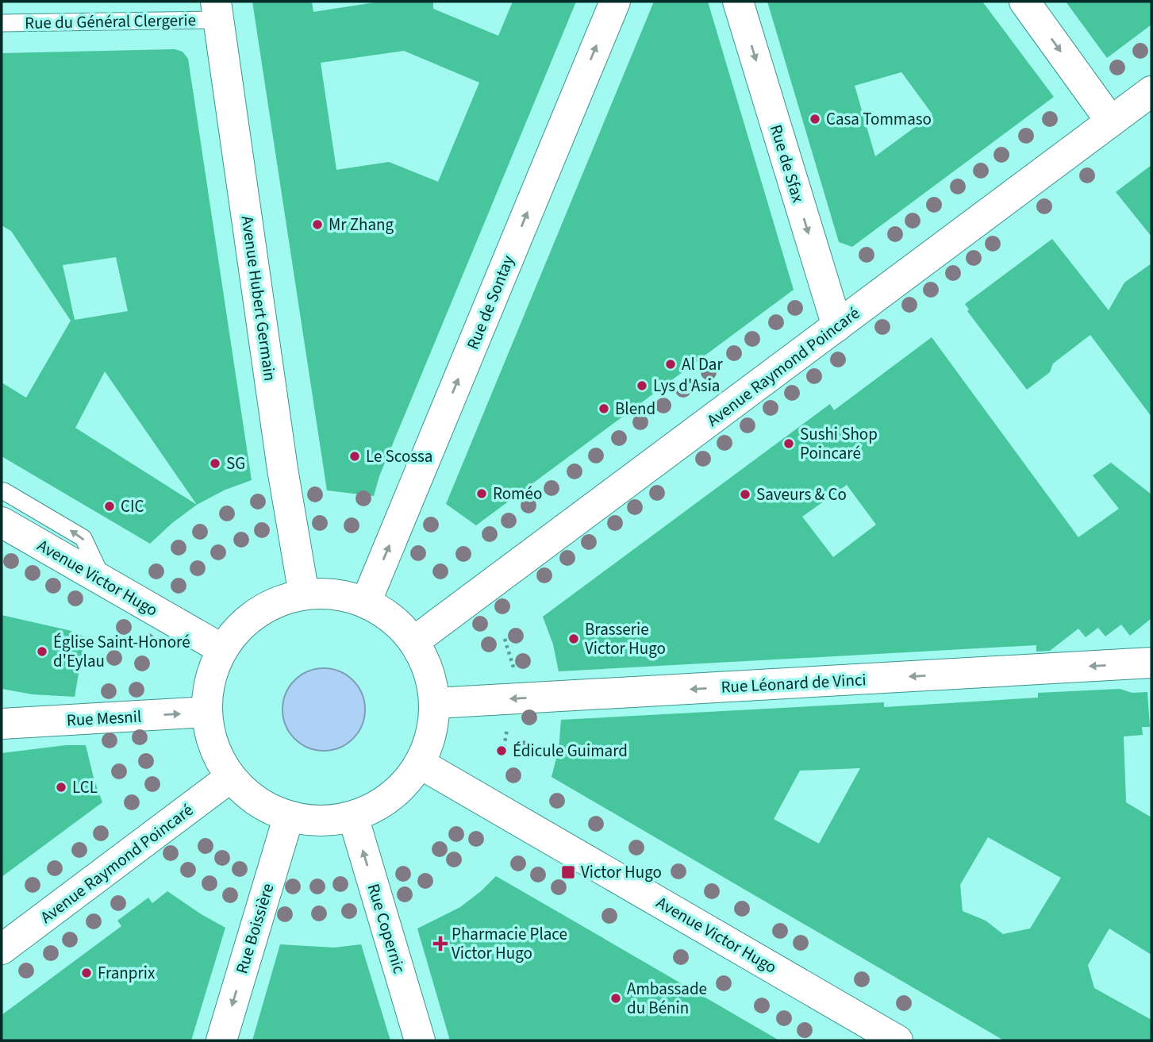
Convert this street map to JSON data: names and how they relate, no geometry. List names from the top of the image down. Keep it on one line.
{"streets":{"street":["Rue de Sfax","Avenue Hubert Germain","Rue de Sontay","Avenue Raymond Poincaré","Avenue Victor Hugo","Rue Léonard de Vinci","Rue Mesnil","Rue Boissière","Rue Copernic"],"lane":["Rue du Général Clergerie"]},"crossings":[["Rue du Général Clergerie","Avenue Hubert Germain"],["Rue de Sfax","Avenue Raymond Poincaré"]],"one_way":["Rue de Sfax","Rue de Sontay","Rue Léonard de Vinci","Rue Mesnil","Rue Boissière","Rue Copernic"],"places":{"other":["Casa Tommaso","Mr Zhang","Al Dar","Lys d'Asia","Blend","Sushi Shop Poincaré","Le Scossa","SG","Roméo","Saveurs & Co","CIC","Brasserie Victor Hugo","Église Saint-Honoré d'Eylau","Édicule Guimard","LCL","Franprix","Ambassade du Bénin"],"transit":["Victor Hugo"],"health":["Pharmacie Place Victor Hugo"]}}
